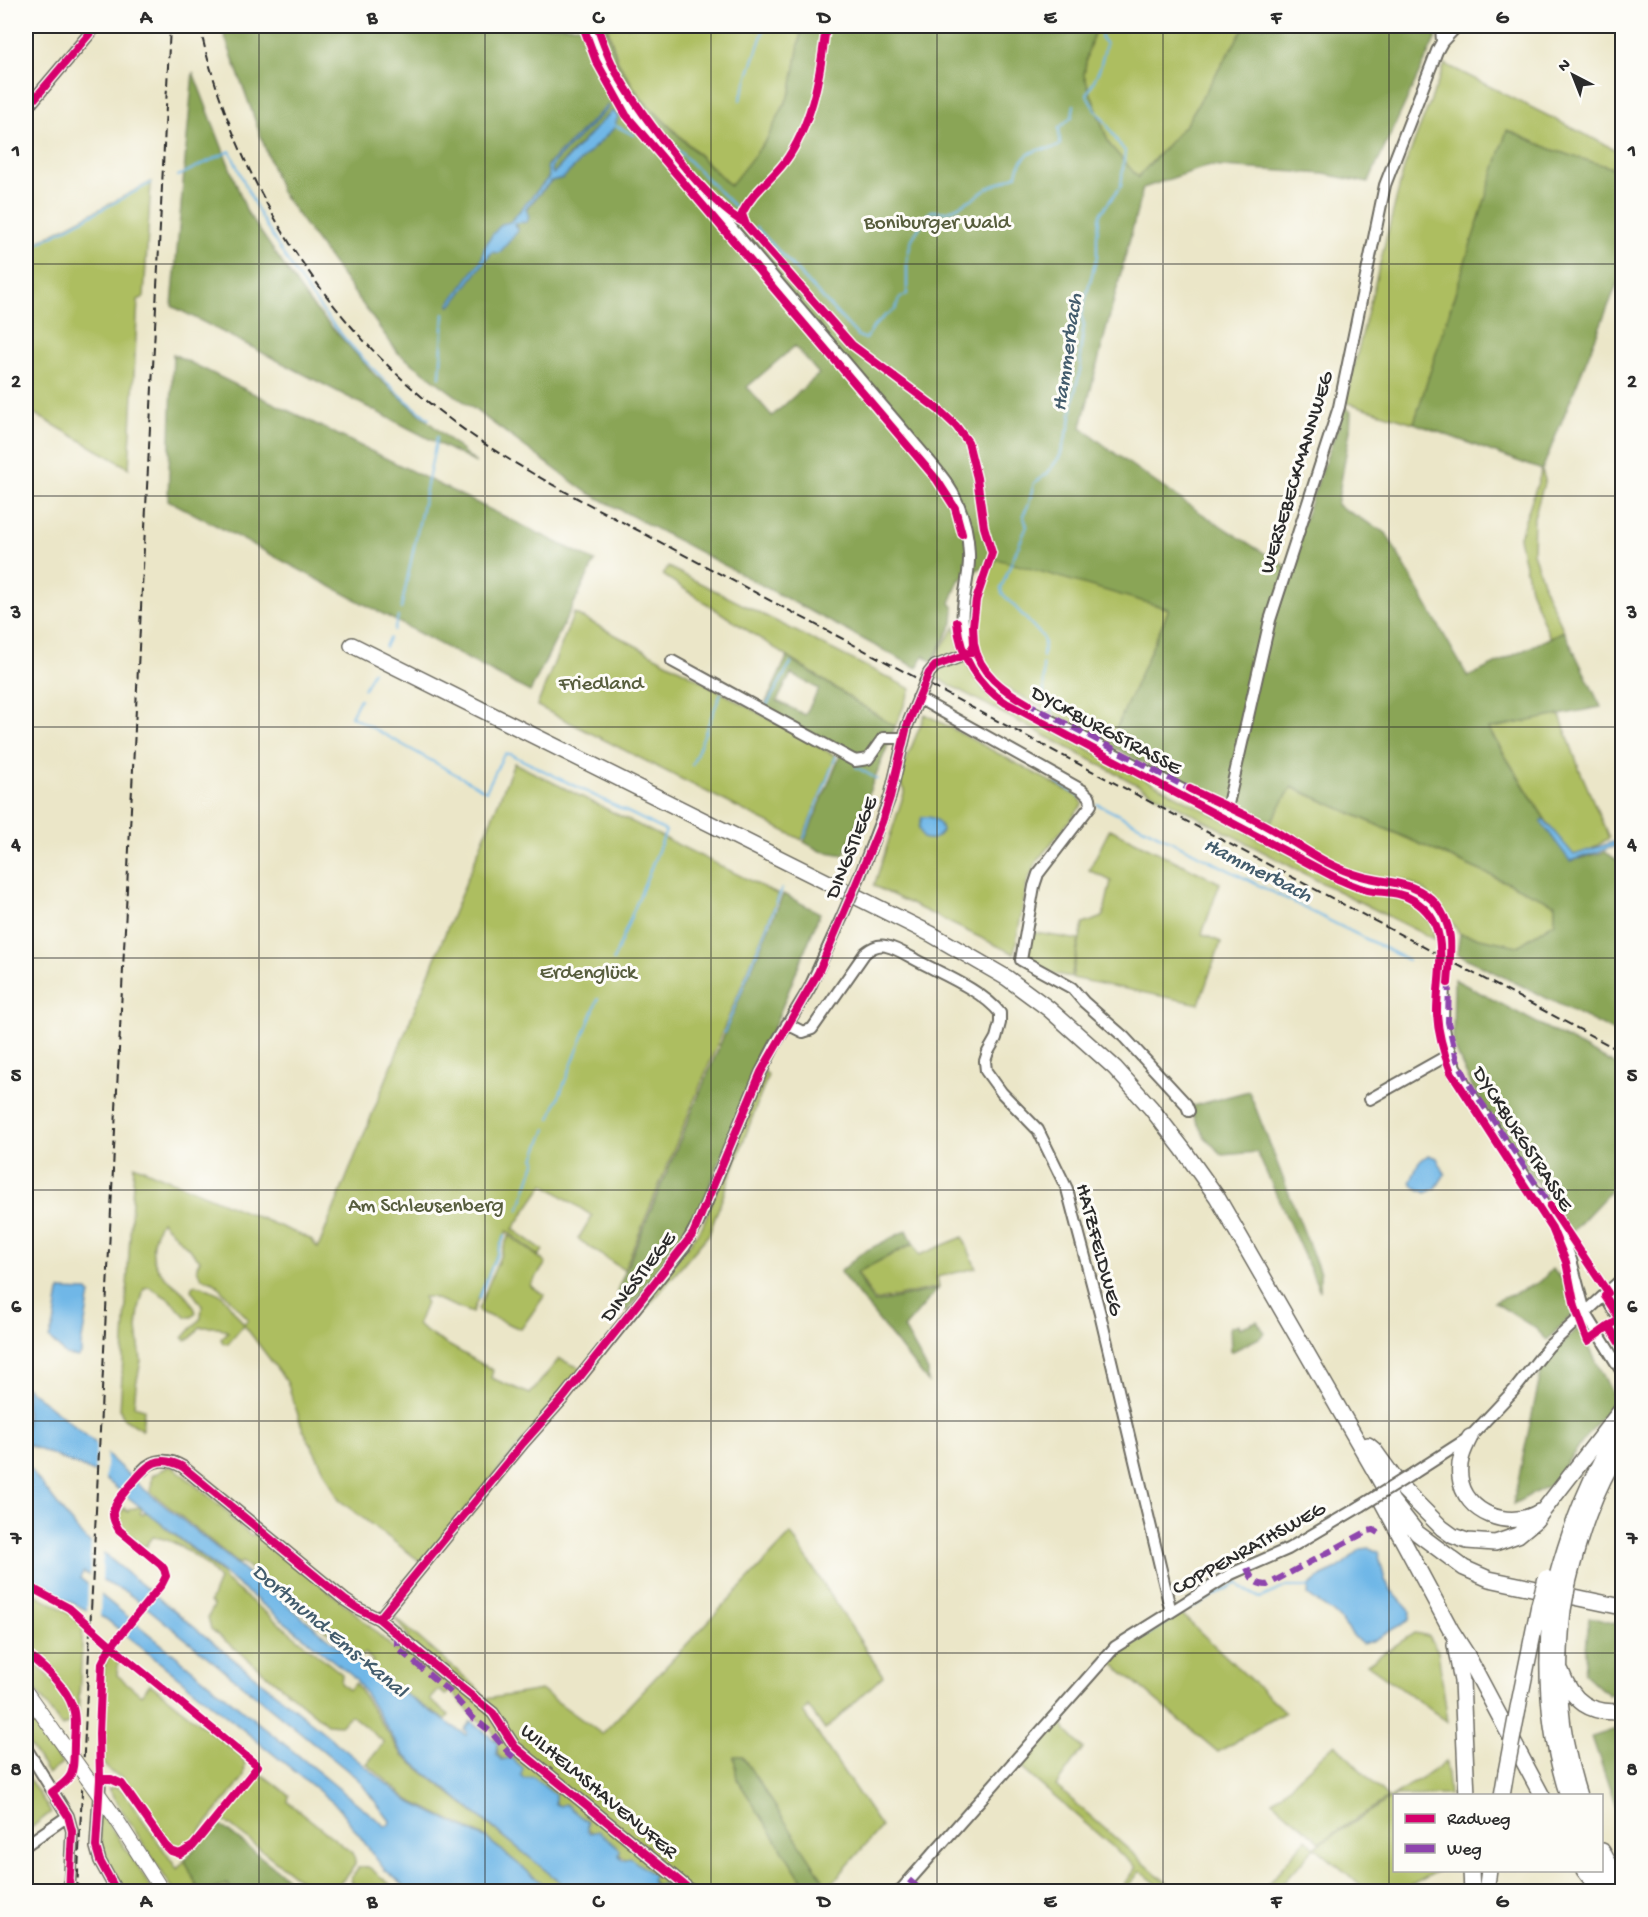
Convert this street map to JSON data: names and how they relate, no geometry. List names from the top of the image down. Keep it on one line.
{"streets":{"street":["WERSEBECKMANNWEG","DYCKBURGSTRASSE","DINGSTIEGE","HATZFELDWEG","COPPENRATHSWEG","WILHELMSHAVENUFER"]},"crossings":[["WERSEBECKMANNWEG","DYCKBURGSTRASSE"],["DYCKBURGSTRASSE","DINGSTIEGE"],["DYCKBURGSTRASSE","COPPENRATHSWEG"],["DINGSTIEGE","HATZFELDWEG"],["DINGSTIEGE","WILHELMSHAVENUFER"],["HATZFELDWEG","COPPENRATHSWEG"]],"water":["Hammerbach","Dortmund-Ems-Kanal"],"parks":["Boniburger Wald","Friedland","Erdenglück","Am Schleusenberg"],"legend":["Radweg","Weg"],"north":"top left","grid":{"columns":["A","B","C","D","E","F","G"],"rows":["1","2","3","4","5","6","7","8"]}}
